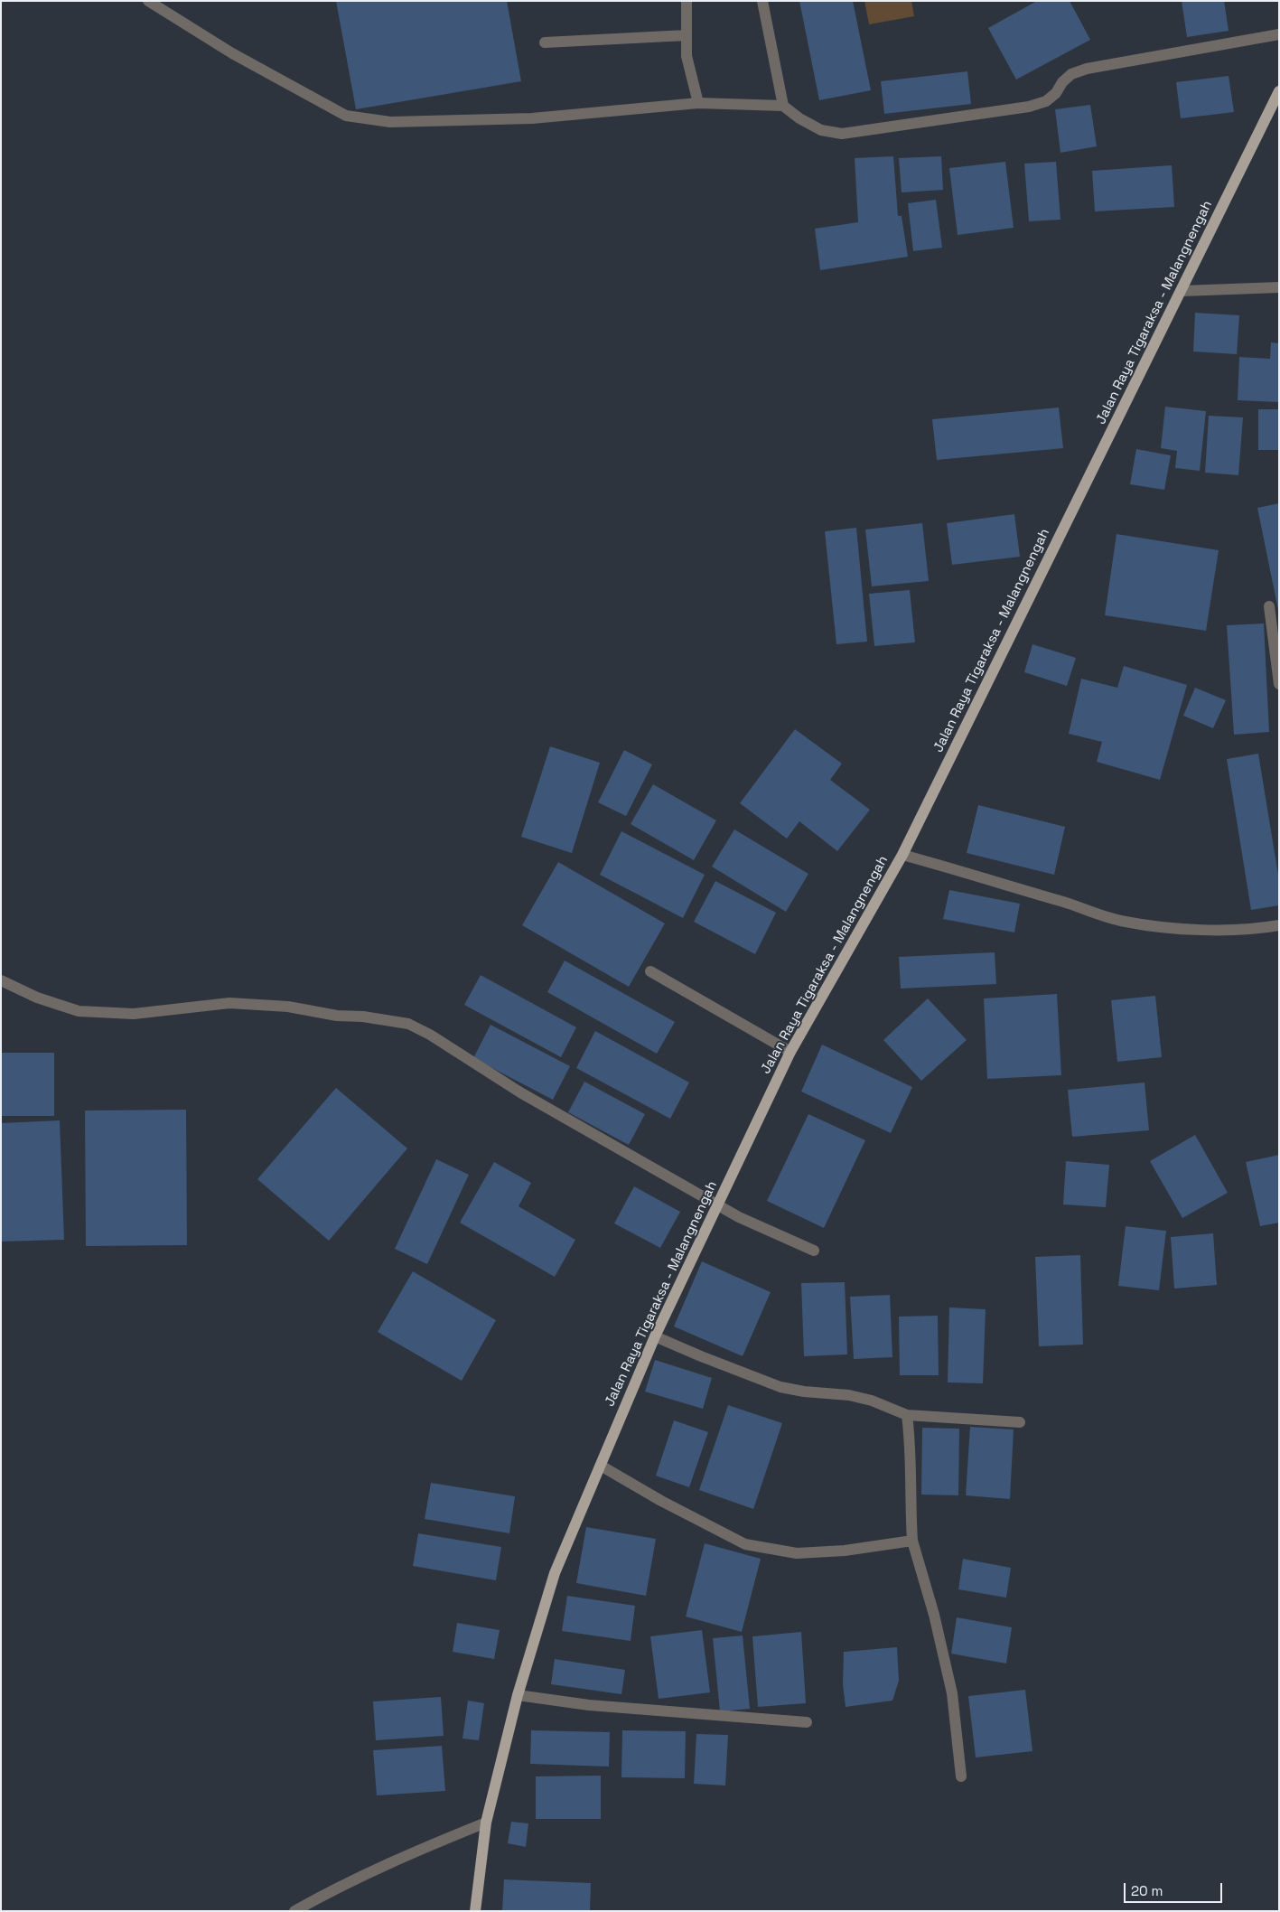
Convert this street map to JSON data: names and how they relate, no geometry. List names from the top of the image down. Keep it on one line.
{"streets":{"main road":["Jalan Raya Tigaraksa - Malangnengah"]},"scale_bar":"20 m"}
